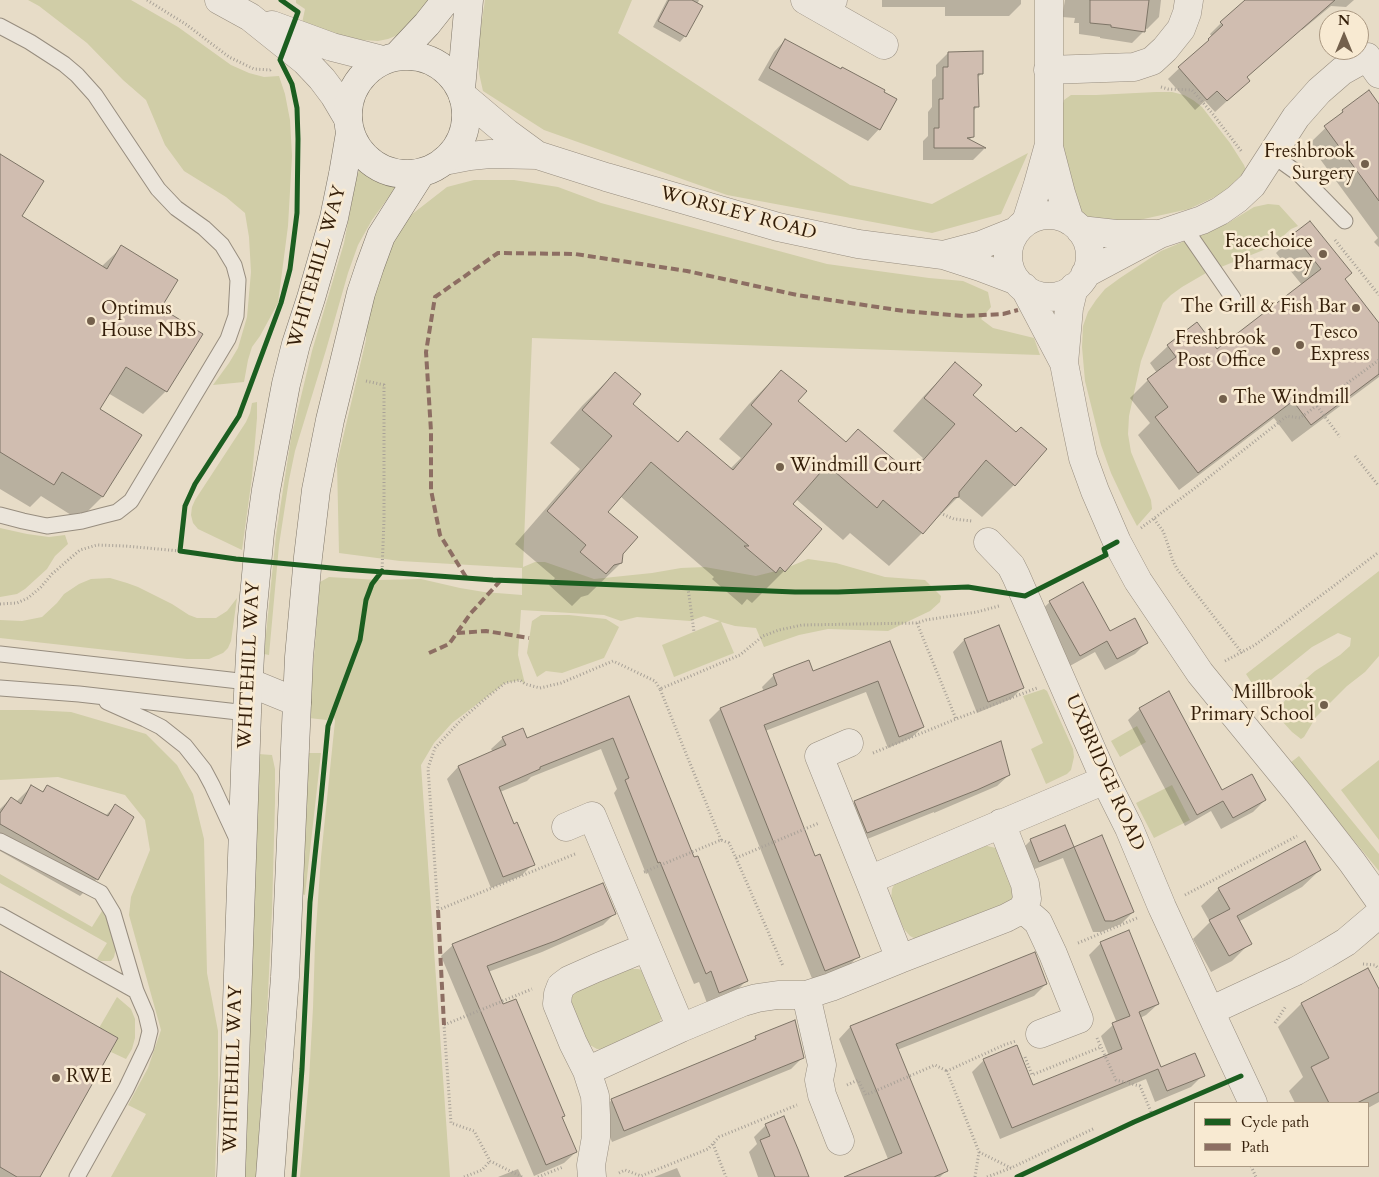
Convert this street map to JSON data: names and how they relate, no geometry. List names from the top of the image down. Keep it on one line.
{"streets":{"street":["WORSLEY ROAD","WHITEHILL WAY","UXBRIDGE ROAD"]},"crossings":[["WORSLEY ROAD","WHITEHILL WAY"]],"places":["Freshbrook Surgery","Facechoice Pharmacy","The Grill & Fish Bar","Optimus House NBS","Tesco Express","Freshbrook Post Office","The Windmill","Windmill Court","Millbrook Primary School","RWE"],"legend":["Cycle path","Path"],"north":"top"}
